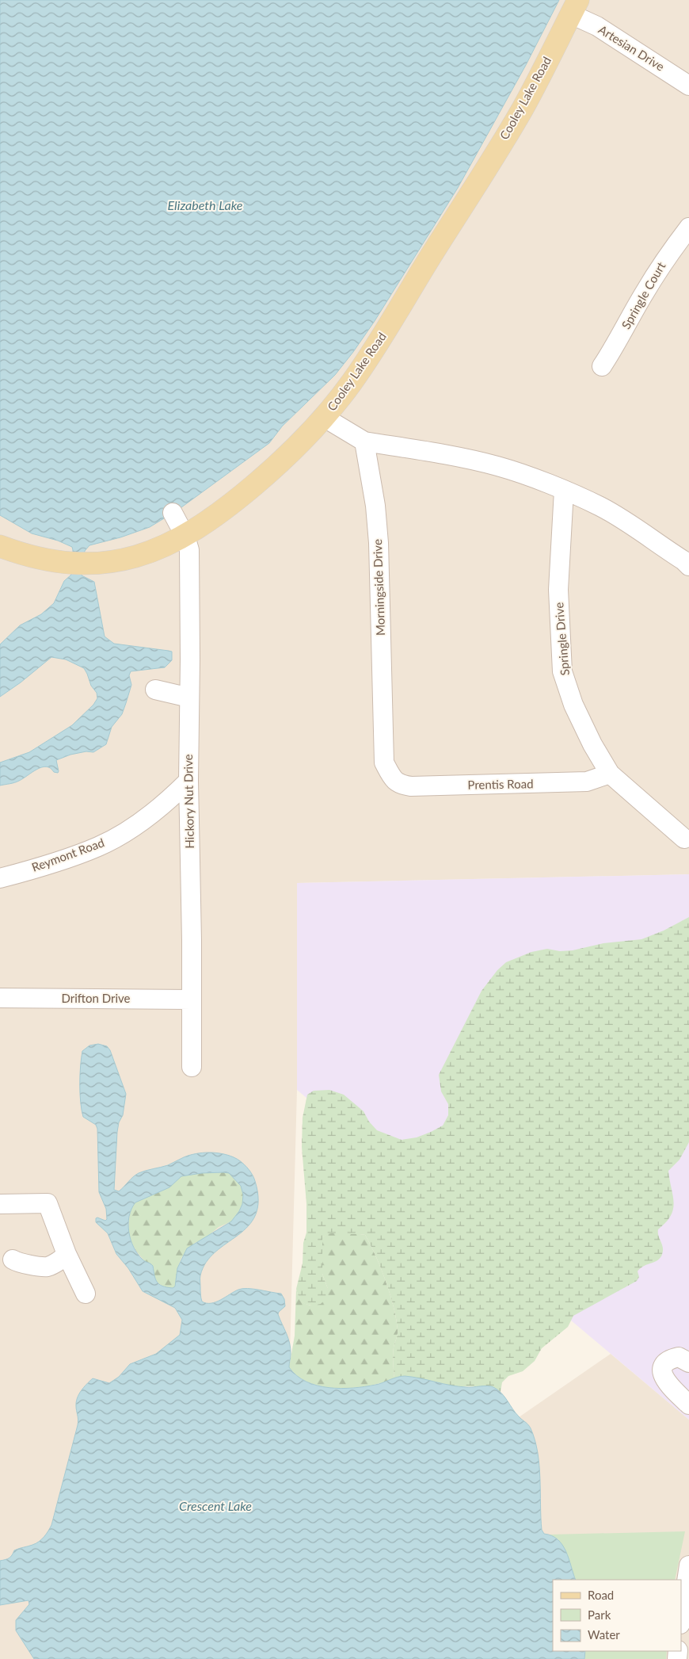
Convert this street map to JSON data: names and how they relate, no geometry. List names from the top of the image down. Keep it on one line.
{"streets":{"main road":["Cooley Lake Road"],"street":["Artesian Drive","Springle Court","Morningside Drive","Springle Drive","Prentis Road","Hickory Nut Drive","Reymont Road","Drifton Drive"]},"crossings":[["Artesian Drive","Cooley Lake Road"],["Cooley Lake Road","Hickory Nut Drive"],["Morningside Drive","Prentis Road"],["Springle Drive","Prentis Road"],["Hickory Nut Drive","Reymont Road"],["Hickory Nut Drive","Drifton Drive"]],"water":["Elizabeth Lake","Crescent Lake"],"legend":["Road","Park","Water"]}
